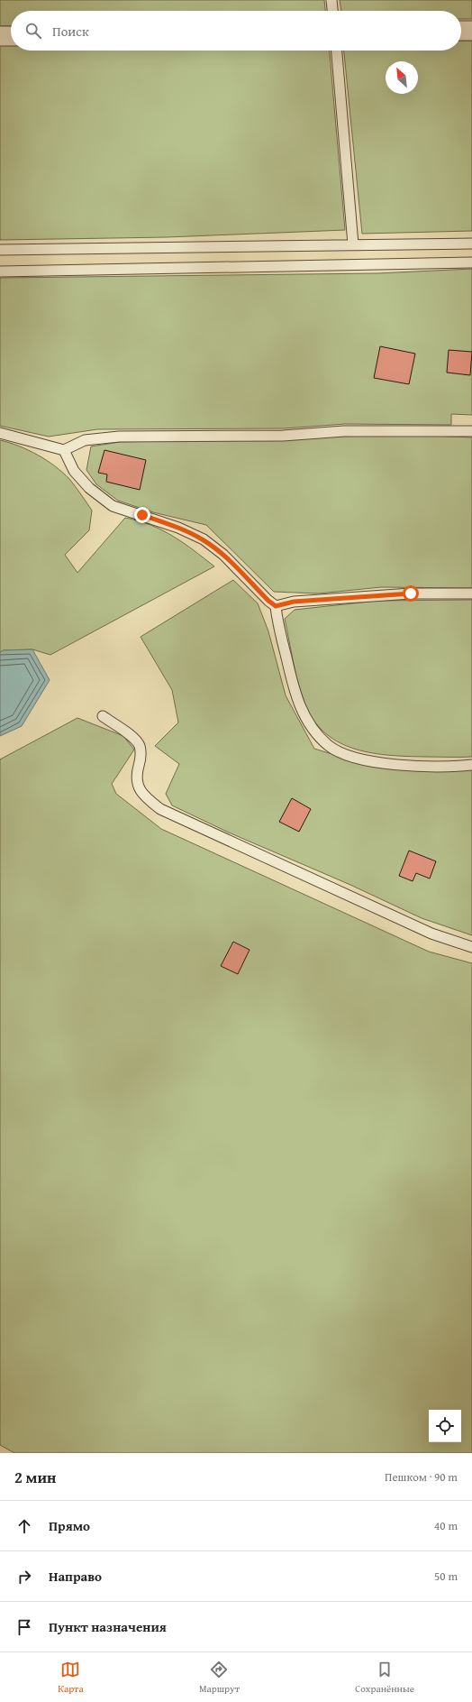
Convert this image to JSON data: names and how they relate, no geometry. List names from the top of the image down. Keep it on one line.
{"north":"top left","page":{"search":"Поиск","heading":["2 мин","Пешком · 90 m"],"list":[["Прямо","40 m"],["Направо","50 m"],"Пункт назначения"],"nav":["Карта","Маршрут","Сохранённые"]}}
